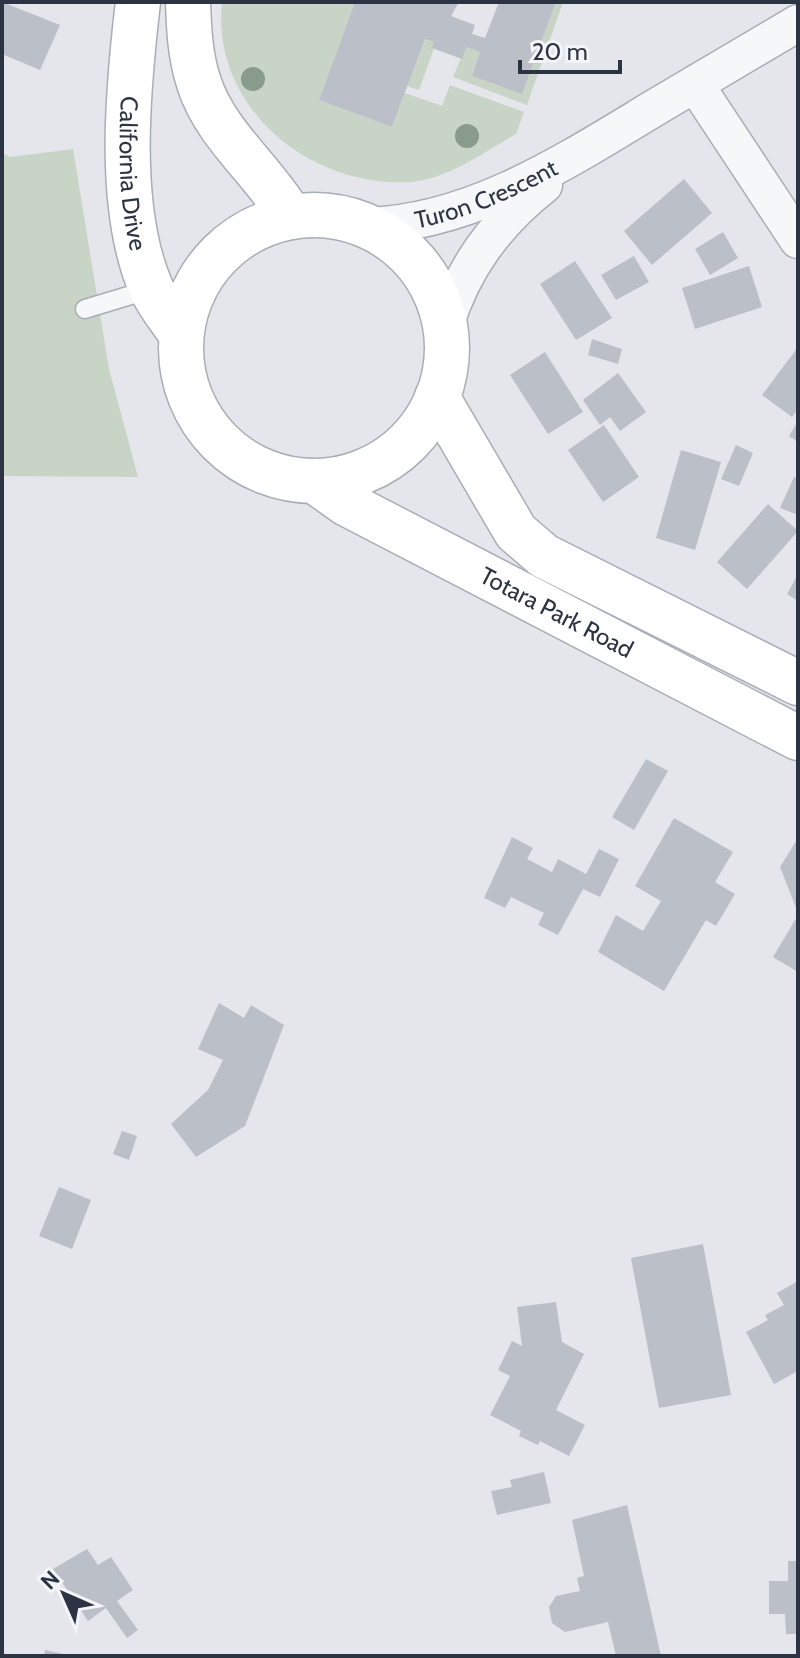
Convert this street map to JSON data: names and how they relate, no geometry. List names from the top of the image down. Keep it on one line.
{"streets":{"street":["California Drive","Turon Crescent","Totara Park Road"]},"crossings":[["California Drive","Turon Crescent"],["California Drive","Totara Park Road"],["Turon Crescent","Totara Park Road"]],"scale_bar":"20 m","north":"top left"}
